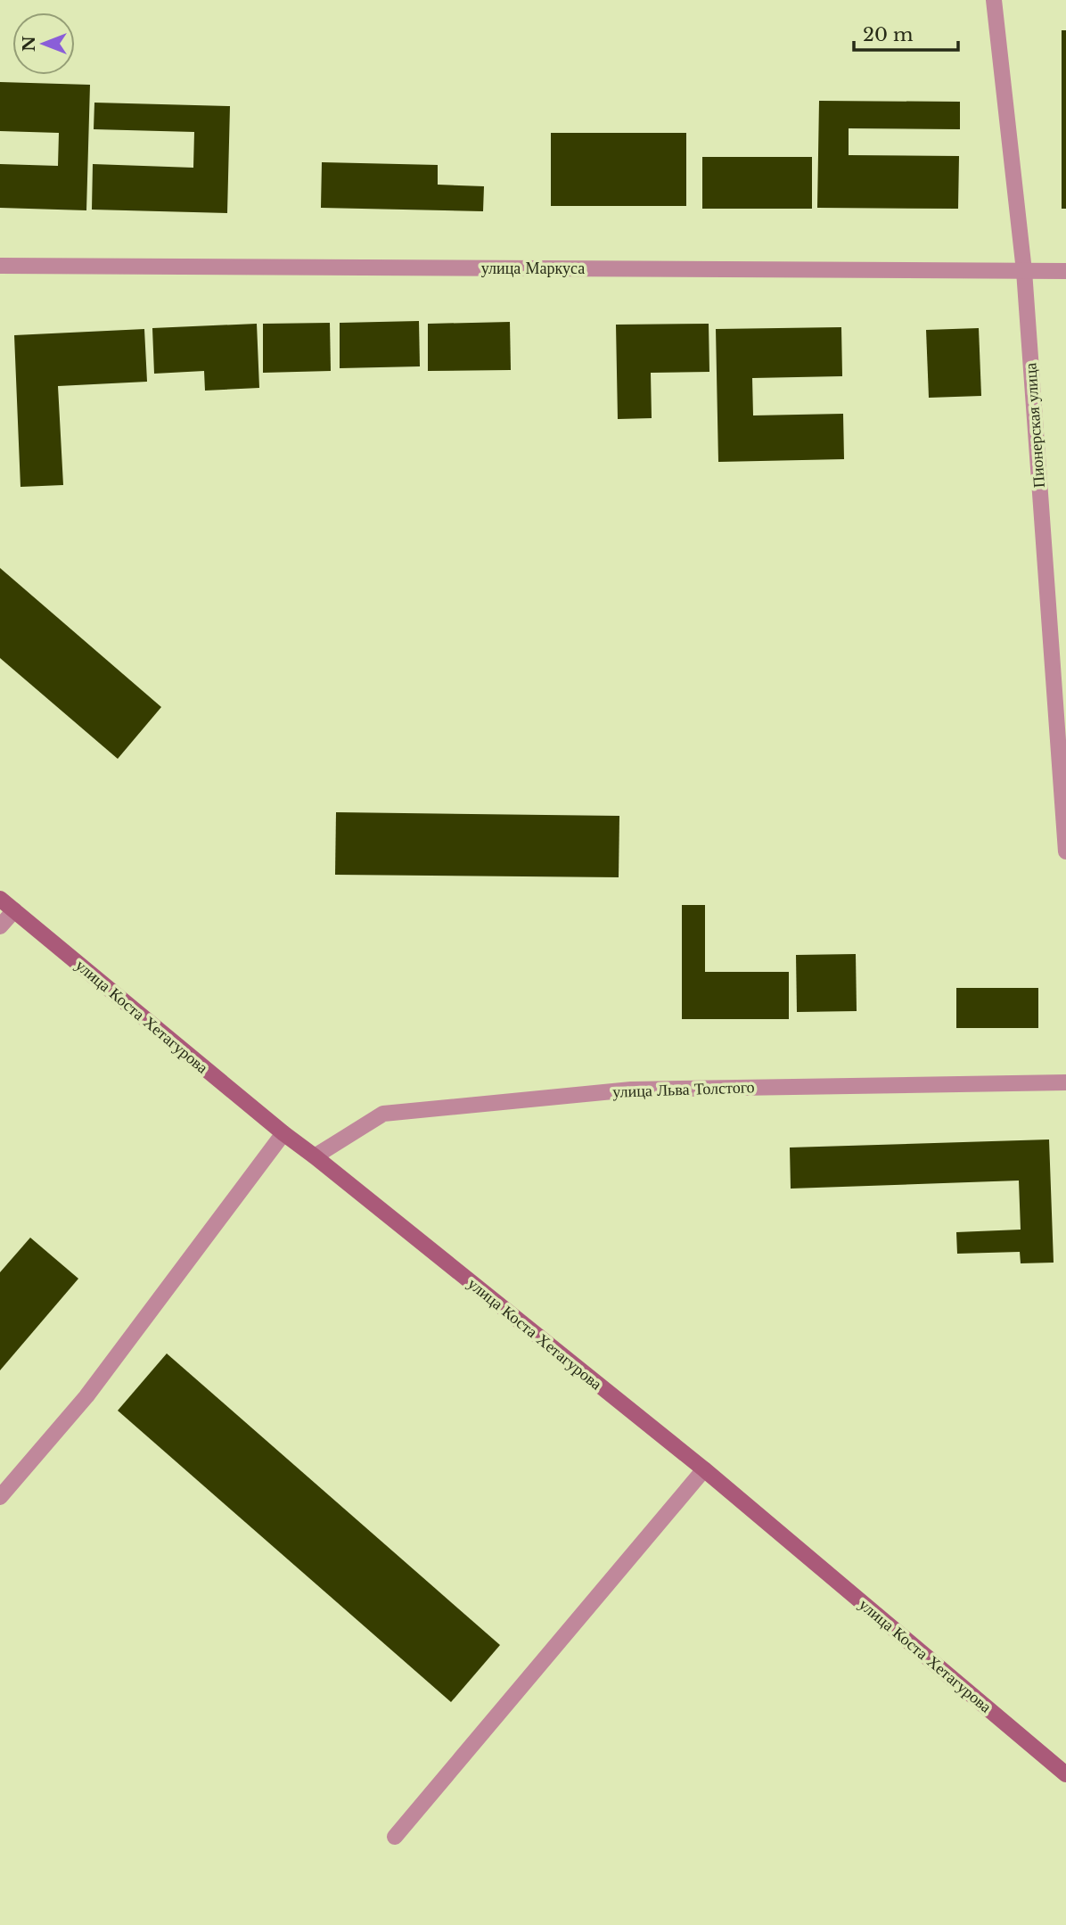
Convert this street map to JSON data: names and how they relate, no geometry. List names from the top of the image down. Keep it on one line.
{"streets":{"main road":["улица Коста Хетагурова"],"street":["улица Маркуса","Пионерская улица","улица Льва Толстого"]},"crossings":[["улица Маркуса","Пионерская улица"],["улица Коста Хетагурова","улица Льва Толстого"]],"scale_bar":"20 m","north":"left"}
